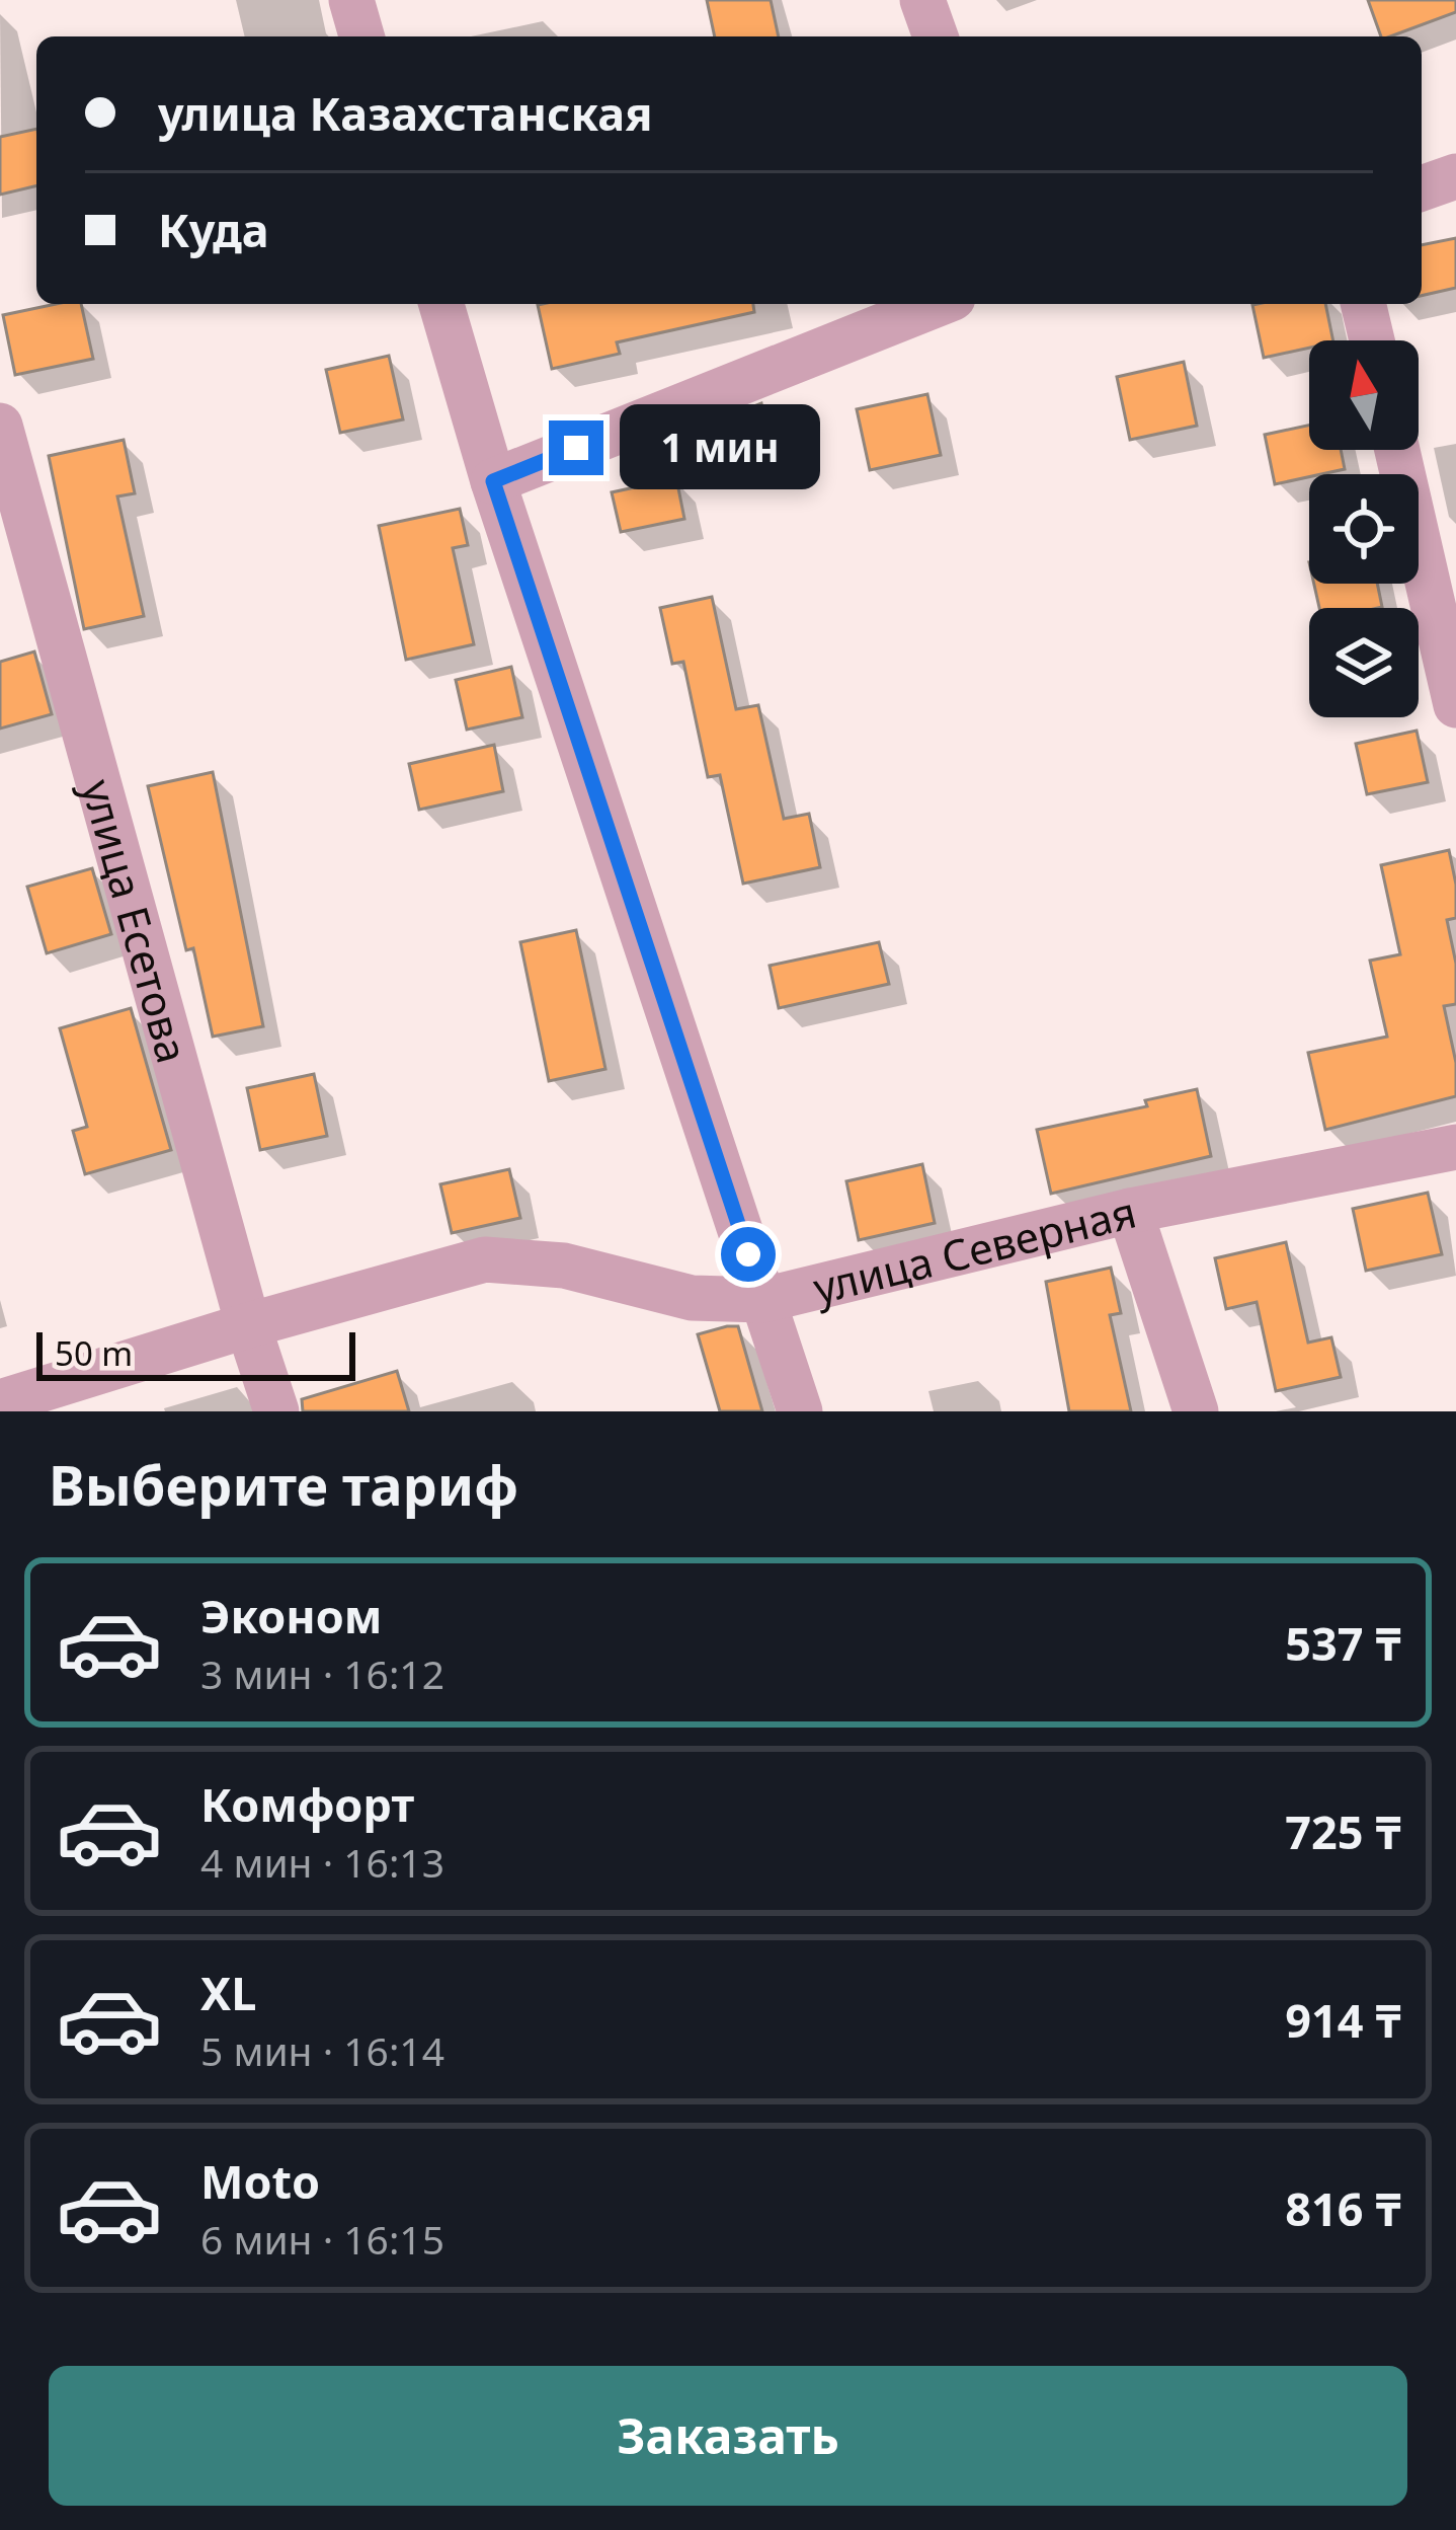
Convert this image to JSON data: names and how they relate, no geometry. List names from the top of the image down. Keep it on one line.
{"streets":{"street":["улица Есетова","улица Северная"]},"crossings":[["улица Есетова","улица Северная"]],"scale_bar":"50 m","north":"top","page":{"banner":["улица Казахстанская","Куда"],"bubble":"1 мин","scale":"50 m","heading":"Выберите тариф","list":[{"name":"Эконом","note":"3 мин · 16:12","value":"537 ₸"},{"name":"Комфорт","note":"4 мин · 16:13","value":"725 ₸"},{"name":"XL","note":"5 мин · 16:14","value":"914 ₸"},{"name":"Moto","note":"6 мин · 16:15","value":"816 ₸"}],"buttons":"Заказать"}}
